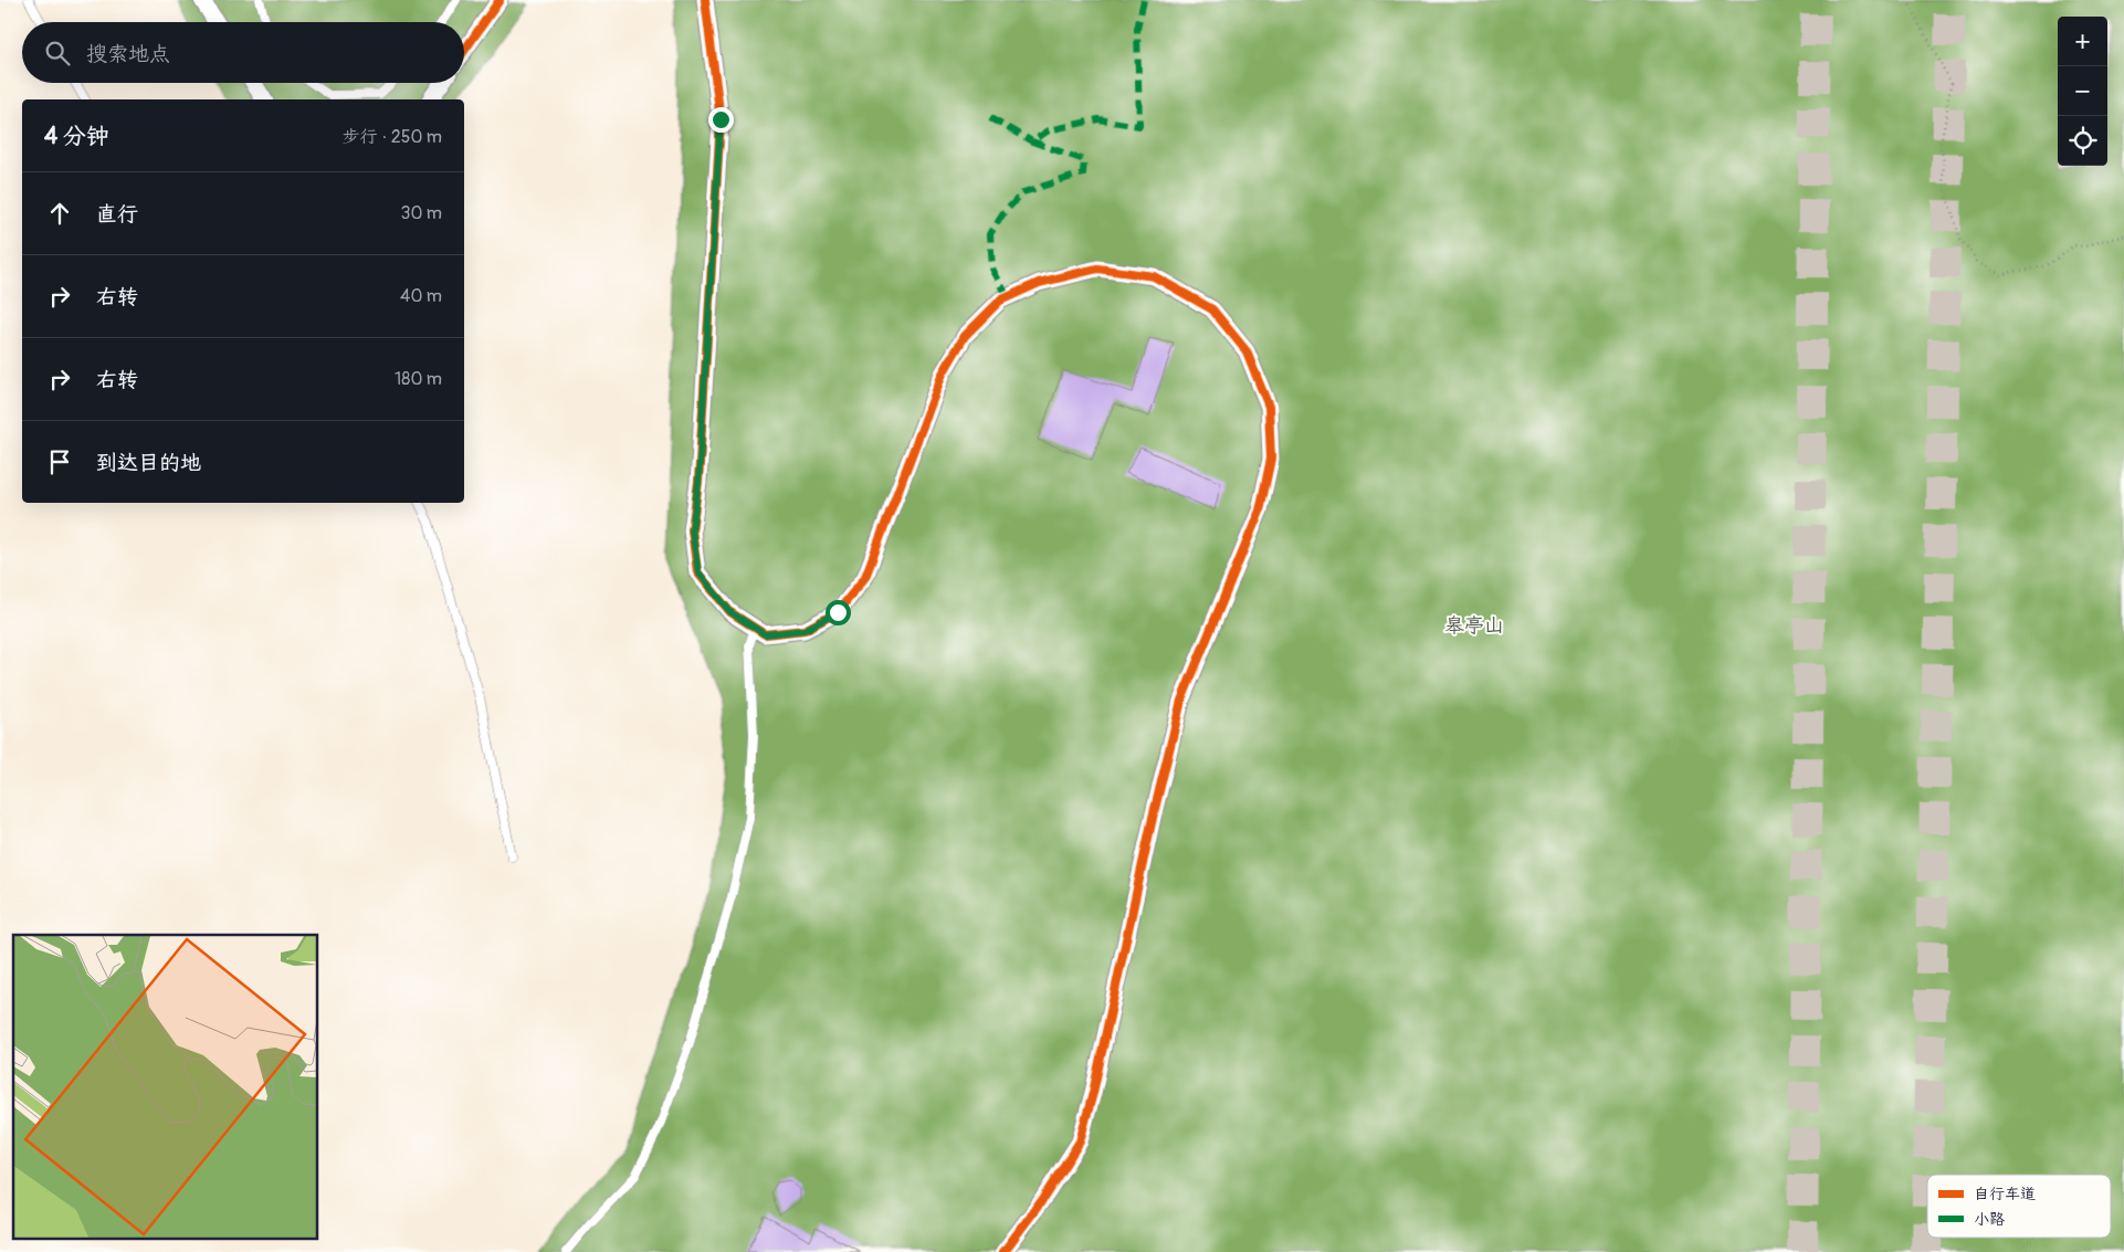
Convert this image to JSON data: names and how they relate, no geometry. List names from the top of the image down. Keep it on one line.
{"parks":["皋亭山"],"legend":["自行车道","小路"],"page":{"map_buttons":["+","−"],"search":"搜索地点","heading":["4 分钟","步行 · 250 m"],"list":[["直行","30 m"],["右转","40 m"],["右转","180 m"],"到达目的地"]}}
